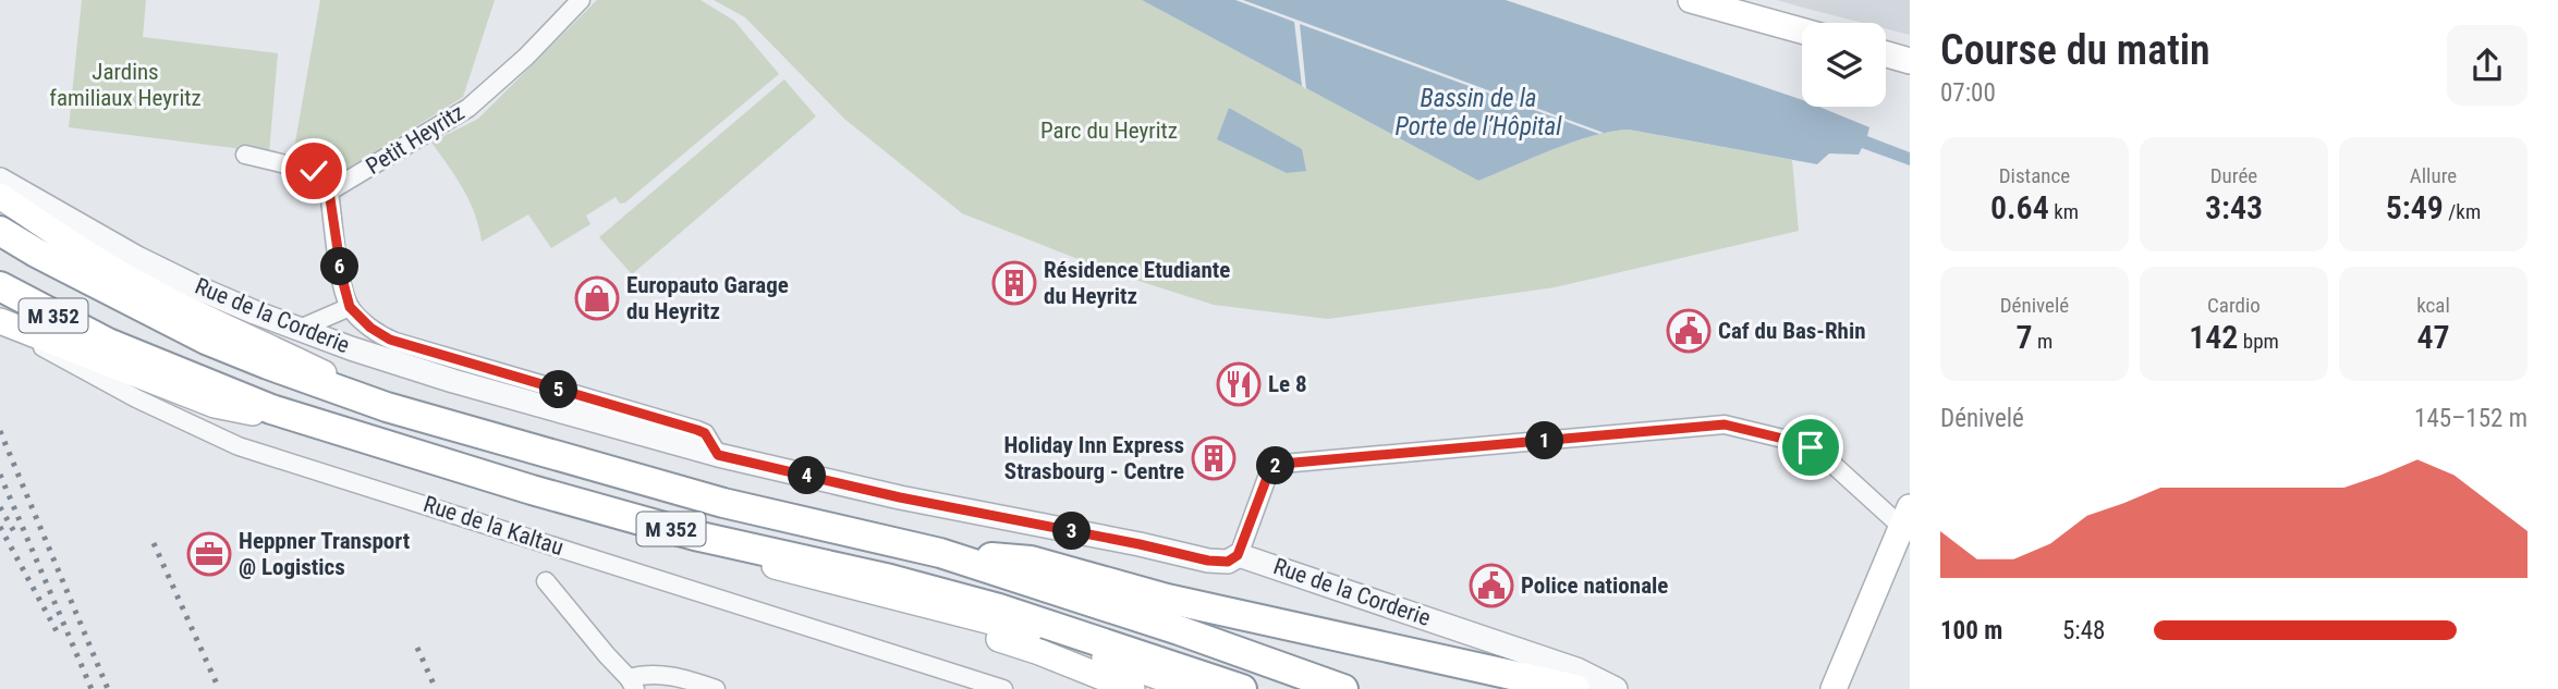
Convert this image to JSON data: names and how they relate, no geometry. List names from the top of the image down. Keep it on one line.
{"streets":{"highway":["M 352"],"street":["Petit Heyritz","Rue de la Corderie","Rue de la Kaltau"]},"water":["Bassin de la Porte de l’Hôpital"],"parks":["Jardins familiaux Heyritz","Parc du Heyritz"],"places":{"building":["Résidence Etudiante du Heyritz","Holiday Inn Express Strasbourg - Centre"],"shop":["Europauto Garage du Heyritz"],"public building":["Caf du Bas-Rhin","Police nationale"],"restaurant":["Le 8"],"office":["Heppner Transport @ Logistics"]},"page":{"heading":["Course du matin","07:00"],"stats":[["Distance","0.64 km"],["Durée","3:43"],["Allure","5:49 /km"],["Dénivelé","7 m"],["Cardio","142 bpm"],["kcal","47"]],"pins":["6","5","1","2","4","3"],"chart":["Dénivelé","145–152 m"],"list":[{"name":"100 m","note":"5:48"}]}}
